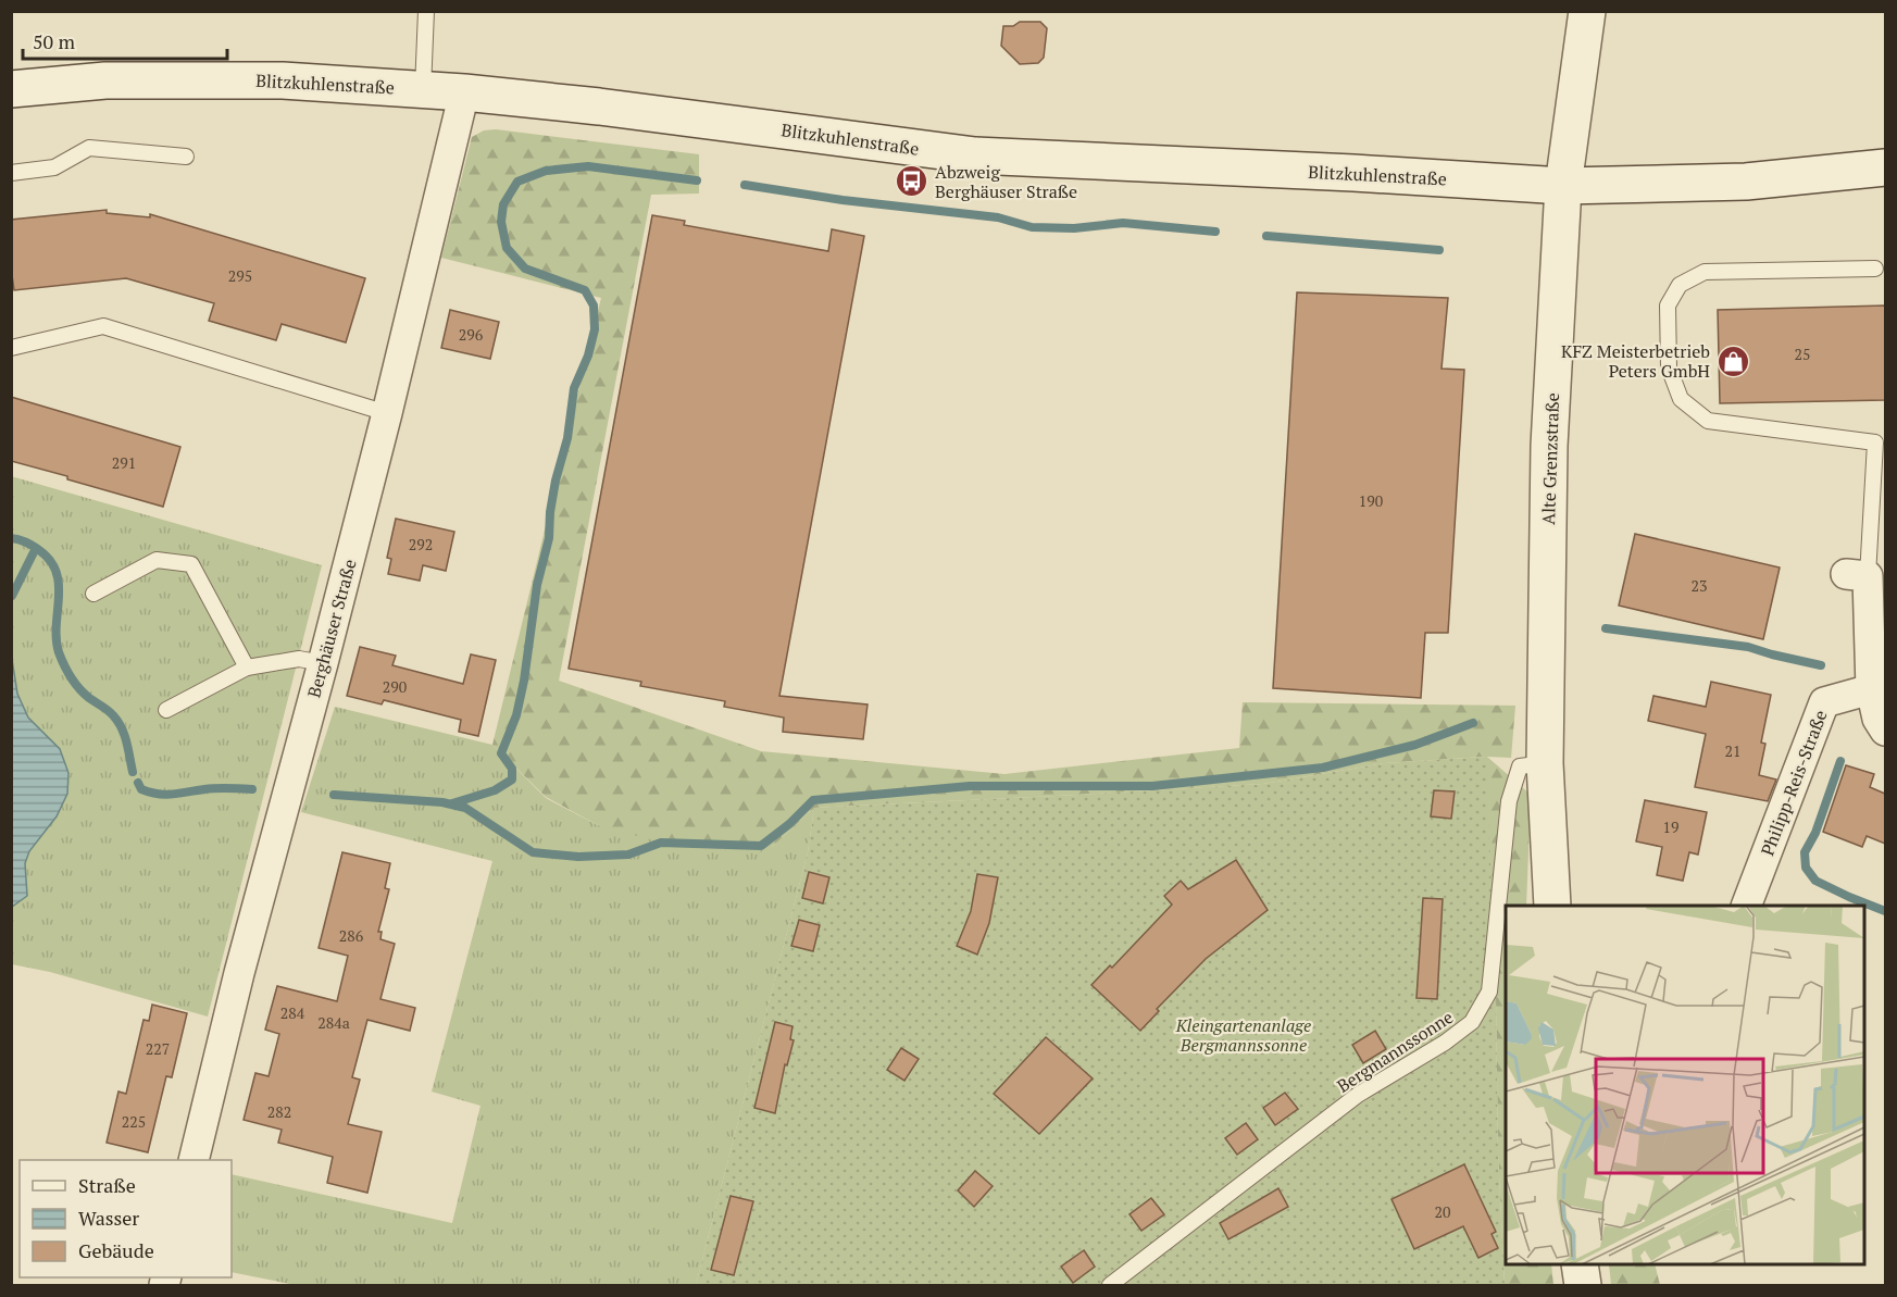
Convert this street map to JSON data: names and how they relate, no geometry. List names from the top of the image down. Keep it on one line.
{"streets":{"main road":["Blitzkuhlenstraße","Alte Grenzstraße"],"street":["Berghäuser Straße","Philipp-Reis-Straße"],"lane":["Bergmannssonne"]},"crossings":[["Blitzkuhlenstraße","Alte Grenzstraße"],["Blitzkuhlenstraße","Berghäuser Straße"],["Alte Grenzstraße","Bergmannssonne"]],"parks":["Kleingartenanlage Bergmannssonne"],"places":{"bus stop":["Abzweig Berghäuser Straße"],"shop":["KFZ Meisterbetrieb Peters GmbH"]},"house_numbers":["295","296","25","291","190","292","23","290","21","19","286","284","284a","227","282","225","20"],"legend":["Straße","Wasser","Gebäude"],"scale_bar":"50 m"}
